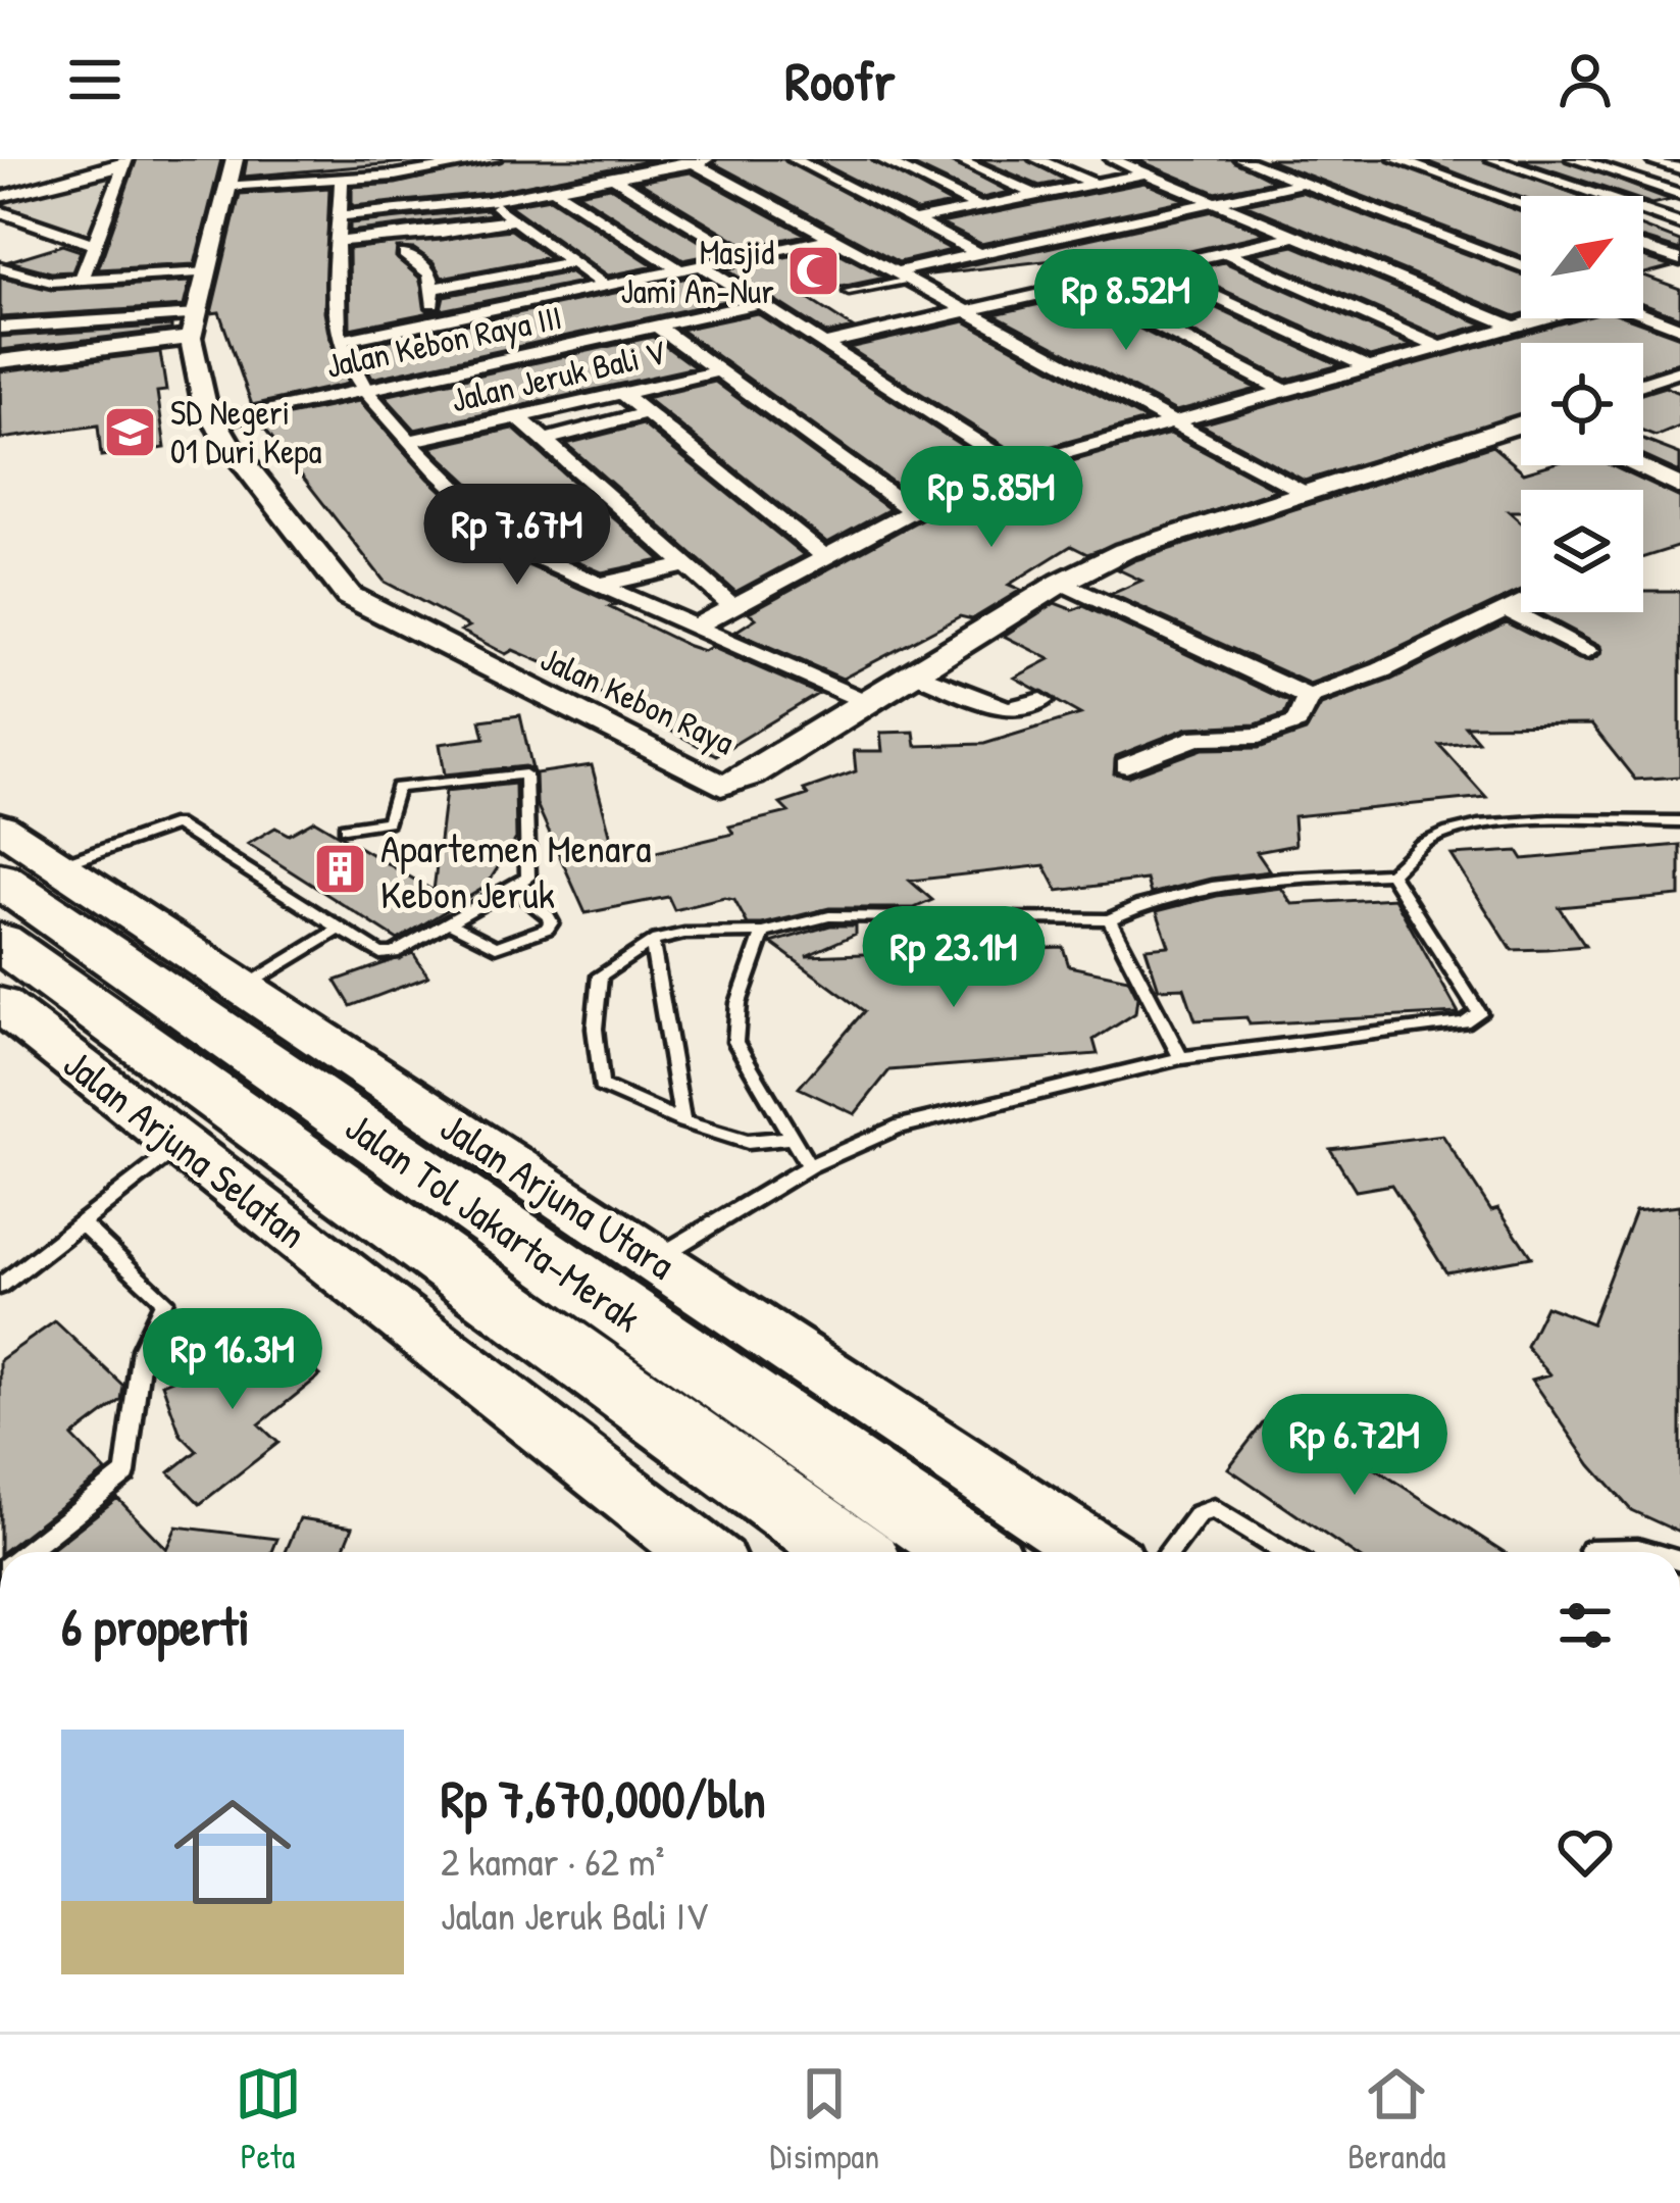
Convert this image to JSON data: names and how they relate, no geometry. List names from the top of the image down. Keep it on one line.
{"streets":{"highway":["Jalan Tol Jakarta–Merak"],"main road":["Jalan Arjuna Selatan","Jalan Arjuna Utara"],"street":["Jalan Kebon Raya III","Jalan Jeruk Bali V","Jalan Kebon Raya"]},"crossings":[["Jalan Kebon Raya III","Jalan Kebon Raya"],["Jalan Arjuna Utara","Jalan Tol Jakarta–Merak"]],"places":{"mosque":["Masjid Jami An-Nur"],"school or university":["SD Negeri 01 Duri Kepa"],"building":["Apartemen Menara Kebon Jeruk"]},"north":"top right","page":{"header":"Roofr","price":["Rp 8.52M","Rp 5.85M","Rp 7.67M","Rp 23.1M","Rp 16.3M","Rp 6.72M"],"heading":"6 properti","list":[{"name":"Rp 7,670,000/bln","note":"2 kamar · 62 m² · Jalan Jeruk Bali IV"}],"tabs":["Peta","Disimpan","Beranda"]}}
